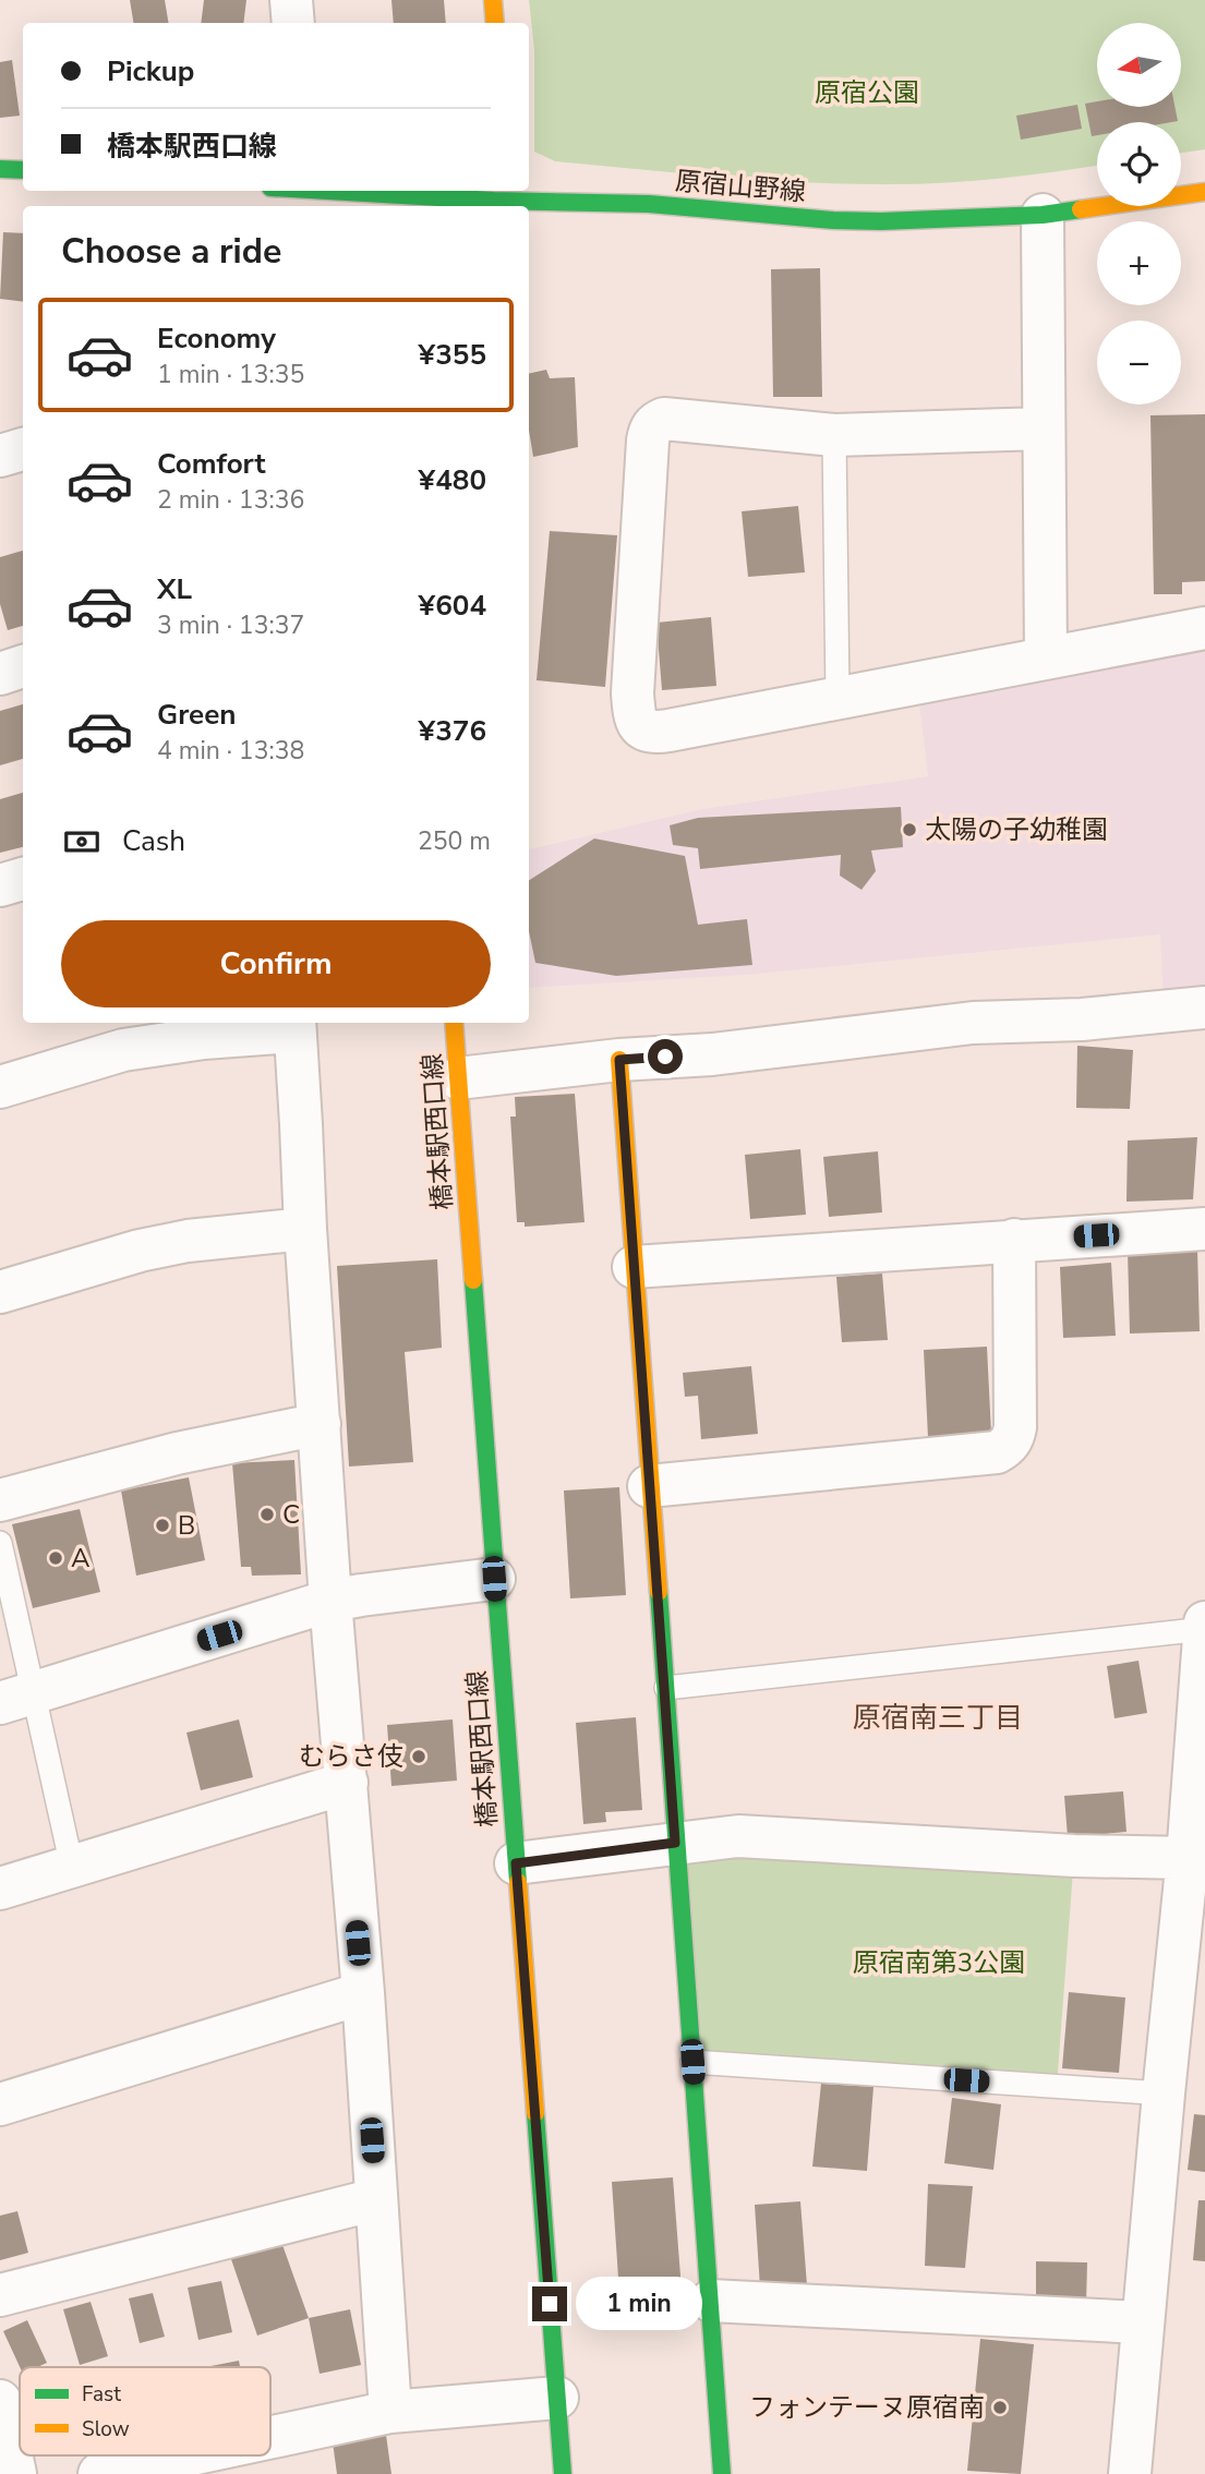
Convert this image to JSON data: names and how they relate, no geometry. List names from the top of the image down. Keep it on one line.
{"streets":{"street":["原宿山野線","橋本駅西口線"]},"districts":["原宿南三丁目"],"parks":["原宿公園","原宿南第3公園"],"places":["太陽の子幼稚園","C","B","A","むらさ伎","フォンテーヌ原宿南"],"legend":["Fast","Slow"],"north":"left","page":{"map_buttons":["+","−"],"banner":["Pickup","橋本駅西口線"],"heading":"Choose a ride","list":[{"name":"Economy","note":"1 min · 13:35","value":"¥355"},{"name":"Comfort","note":"2 min · 13:36","value":"¥480"},{"name":"XL","note":"3 min · 13:37","value":"¥604"},{"name":"Green","note":"4 min · 13:38","value":"¥376"}],"pay":["Cash","250 m"],"buttons":"Confirm","bubble":"1 min"}}
